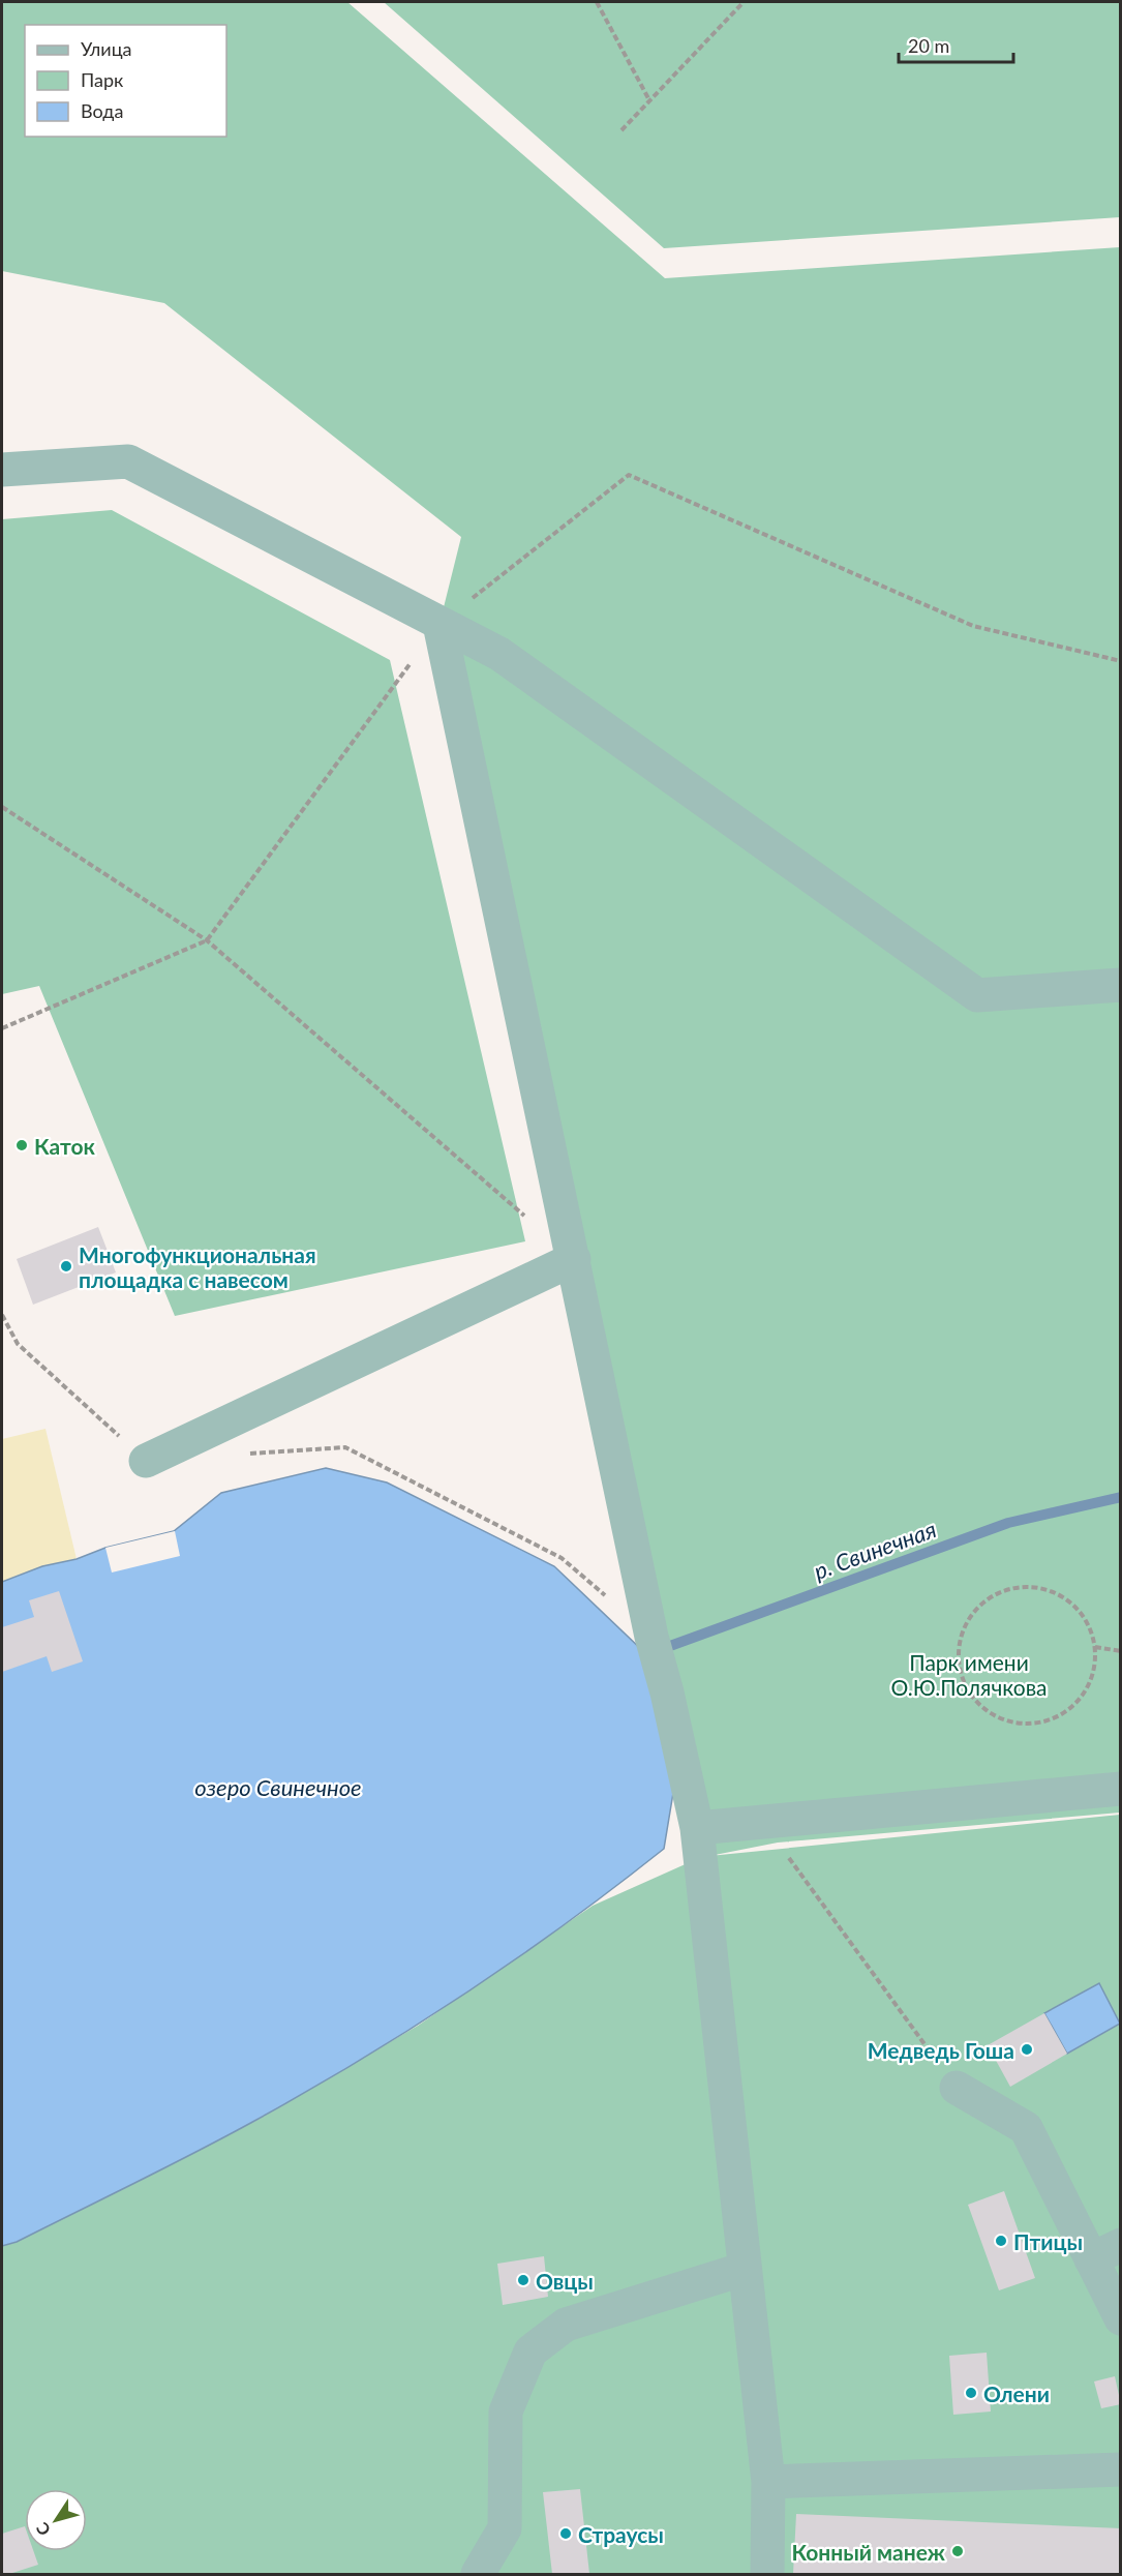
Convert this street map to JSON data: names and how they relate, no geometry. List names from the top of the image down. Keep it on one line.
{"water":["р. Свинечная","озеро Свинечное"],"parks":["Парк имени О.Ю.Полячкова"],"places":["Каток","Многофункциональная площадка с навесом","Медведь Гоша","Птицы","Овцы","Олени","Страусы","Конный манеж"],"legend":["Улица","Парк","Вода"],"scale_bar":"20 m","north":"bottom left"}
